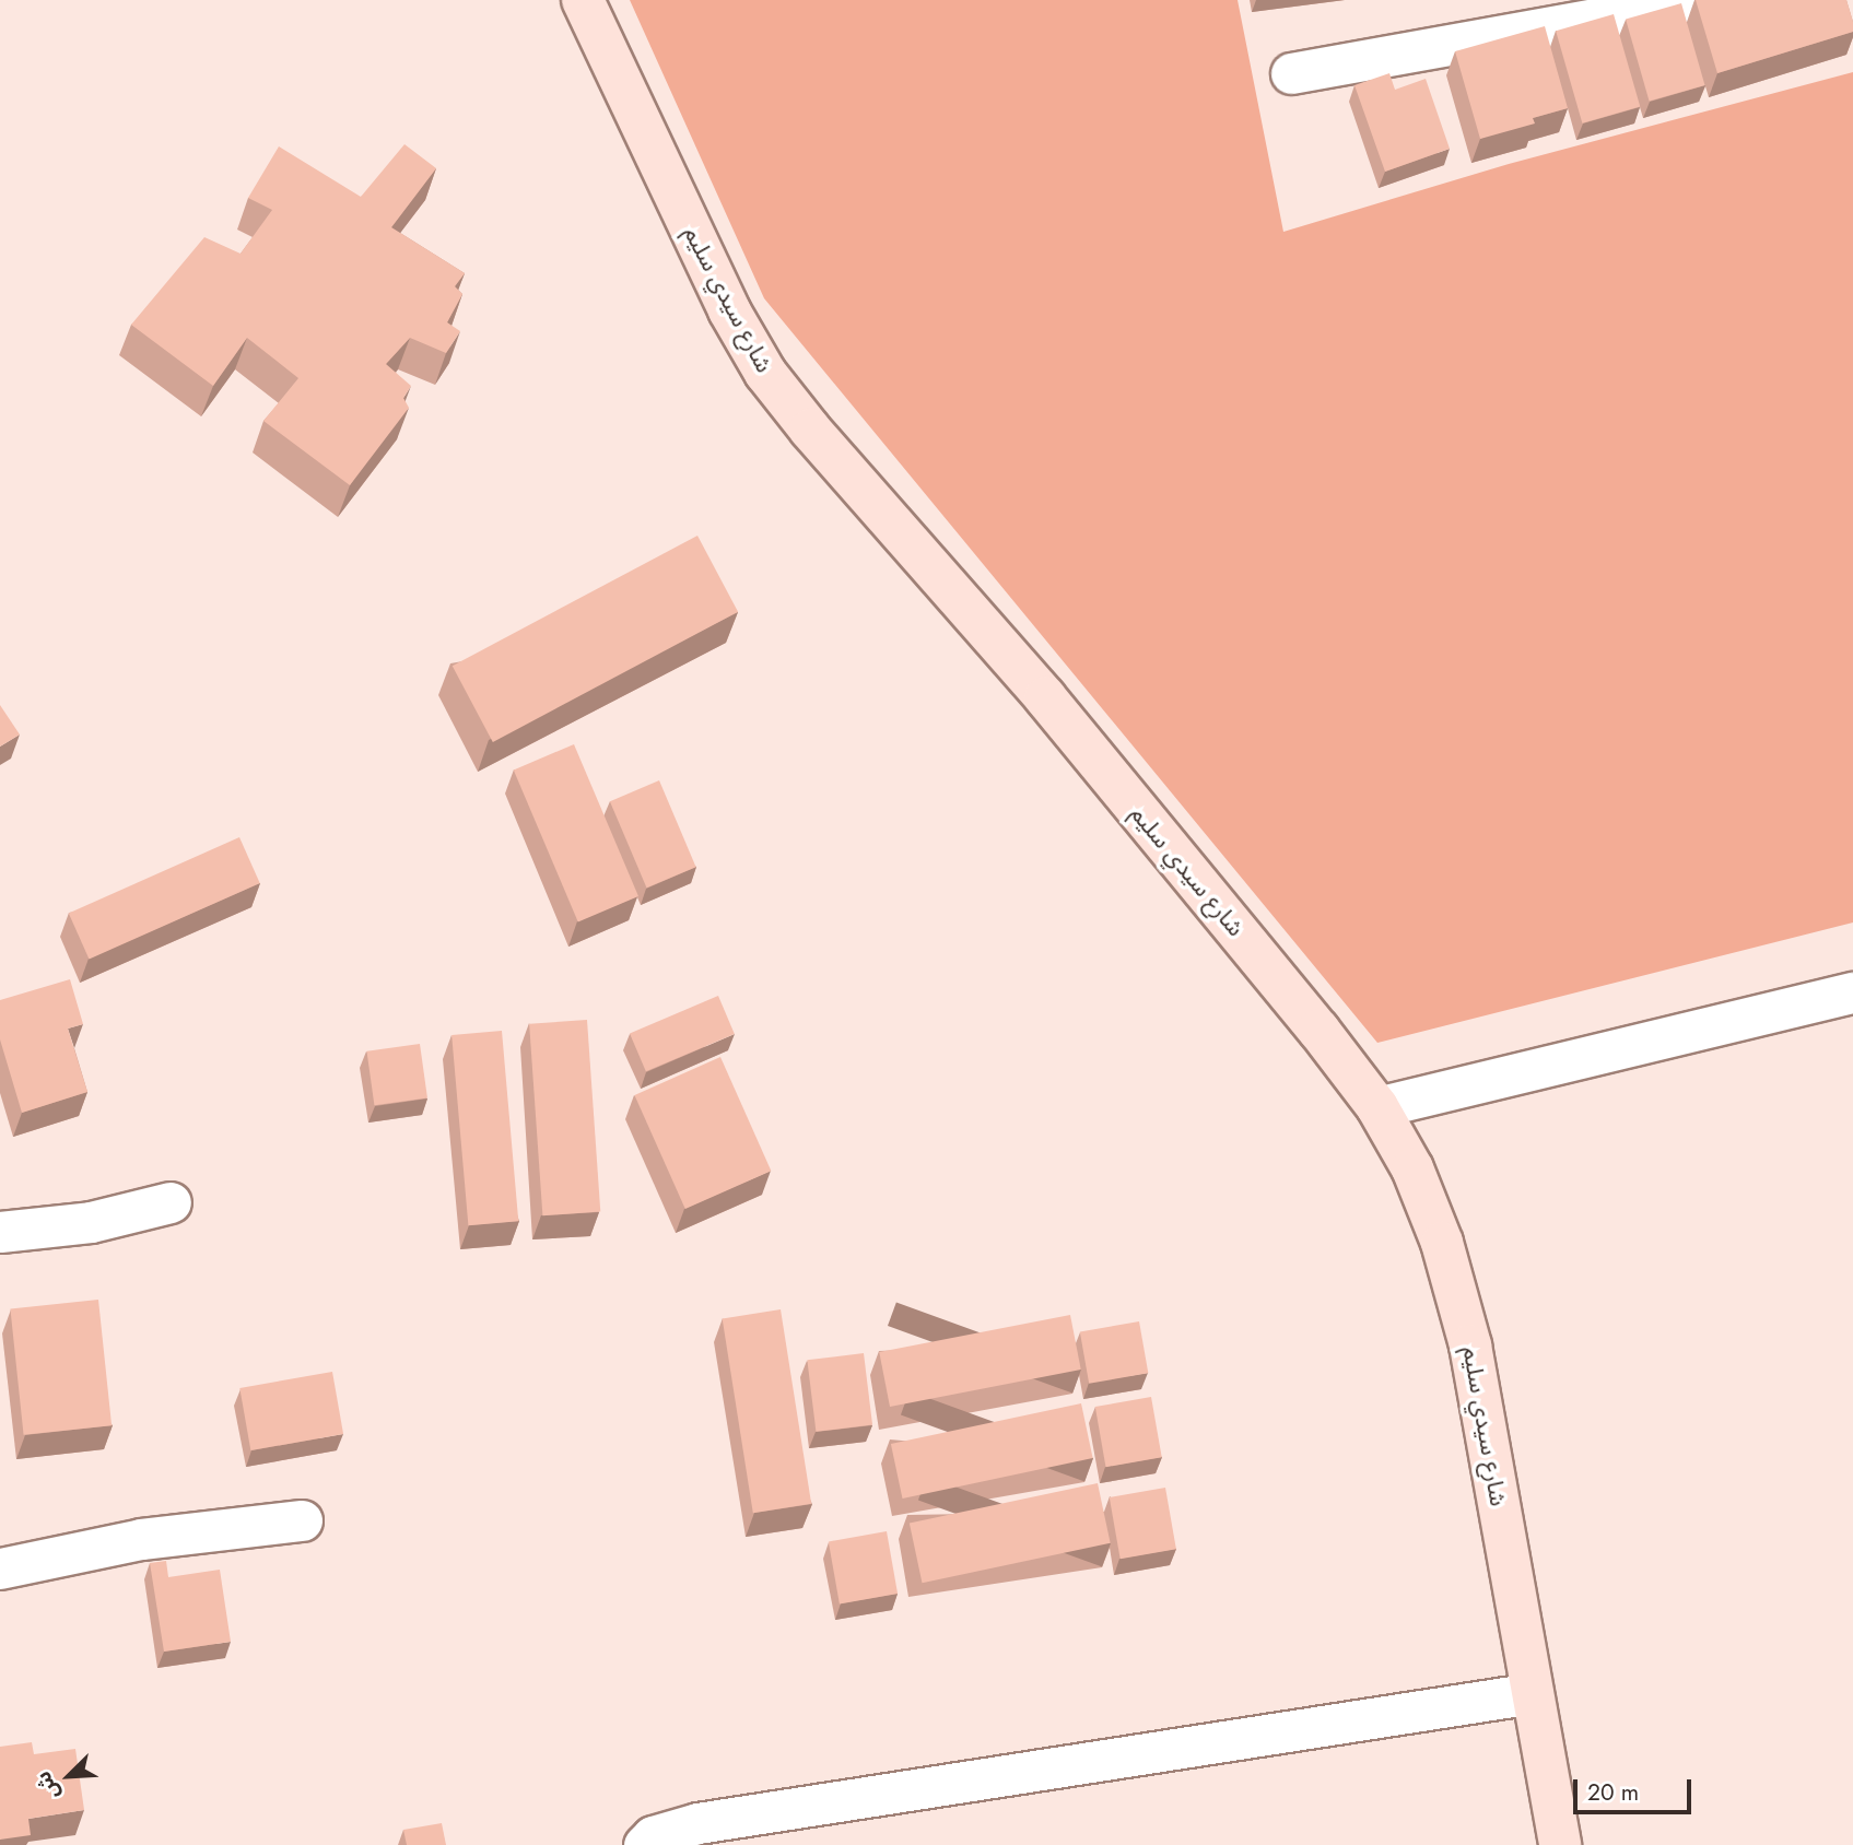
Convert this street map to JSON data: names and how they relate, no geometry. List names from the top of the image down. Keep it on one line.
{"streets":{"main road":["شارع سيدي سليم"]},"scale_bar":"20 m","north":"bottom left"}
